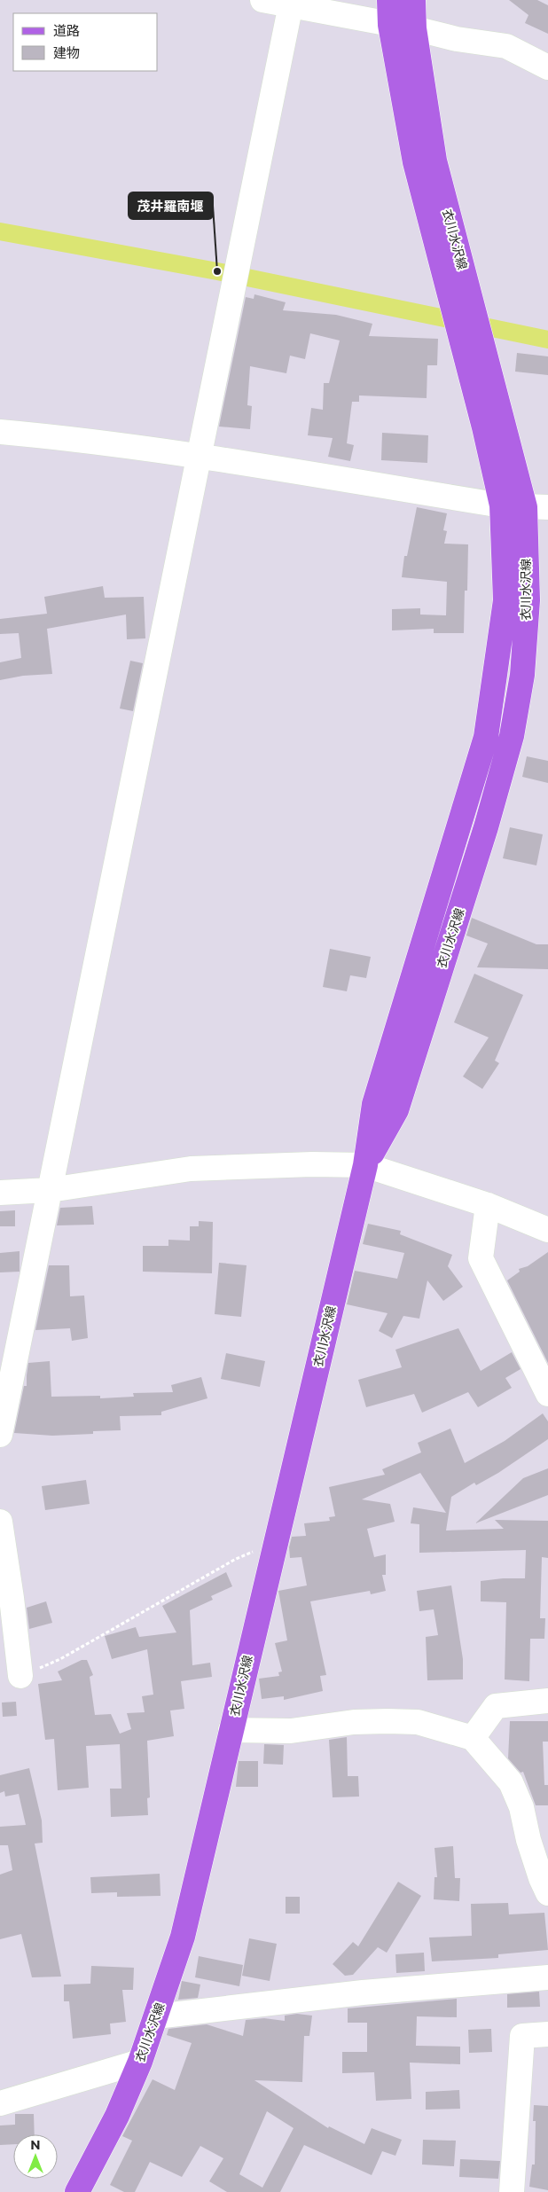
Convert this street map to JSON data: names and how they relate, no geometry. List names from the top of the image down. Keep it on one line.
{"streets":{"main road":["衣川水沢線"]},"places":["茂井羅南堰"],"legend":["道路","建物"],"north":"top"}
